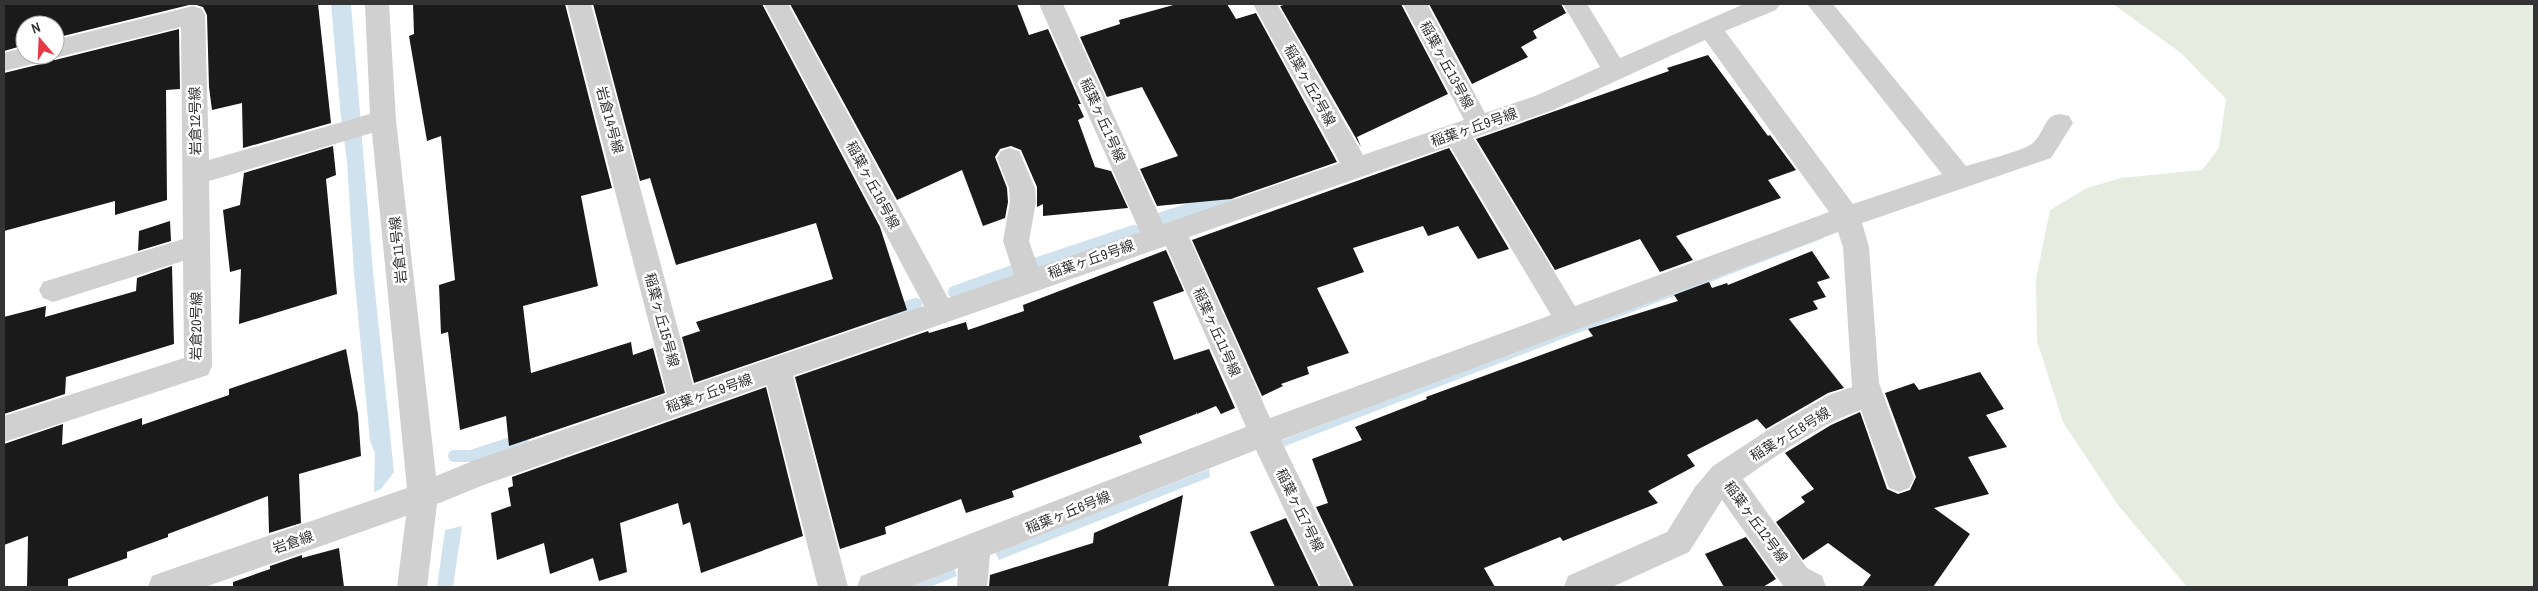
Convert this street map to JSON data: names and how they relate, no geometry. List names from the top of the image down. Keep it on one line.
{"streets":{"street":["稲葉ヶ丘13号線","稲葉ヶ丘2号線","岩倉14号線","稲葉ヶ丘1号線","岩倉12号線","稲葉ヶ丘9号線","稲葉ヶ丘16号線","岩倉11号線","稲葉ヶ丘15号線","岩倉20号線","稲葉ヶ丘11号線","稲葉ヶ丘8号線","稲葉ヶ丘7号線","稲葉ヶ丘6号線","稲葉ヶ丘12号線","岩倉線"]},"crossings":[["稲葉ヶ丘13号線","稲葉ヶ丘9号線"],["稲葉ヶ丘2号線","稲葉ヶ丘9号線"],["岩倉14号線","稲葉ヶ丘15号線"],["稲葉ヶ丘1号線","稲葉ヶ丘9号線"],["稲葉ヶ丘1号線","稲葉ヶ丘11号線"],["岩倉12号線","岩倉11号線"],["岩倉12号線","岩倉20号線"],["稲葉ヶ丘9号線","稲葉ヶ丘16号線"],["稲葉ヶ丘9号線","岩倉11号線"],["稲葉ヶ丘9号線","稲葉ヶ丘15号線"],["稲葉ヶ丘9号線","稲葉ヶ丘11号線"],["稲葉ヶ丘9号線","岩倉線"],["岩倉11号線","岩倉線"],["稲葉ヶ丘11号線","稲葉ヶ丘7号線"],["稲葉ヶ丘11号線","稲葉ヶ丘6号線"],["稲葉ヶ丘8号線","稲葉ヶ丘12号線"],["稲葉ヶ丘7号線","稲葉ヶ丘6号線"]],"north":"top"}
